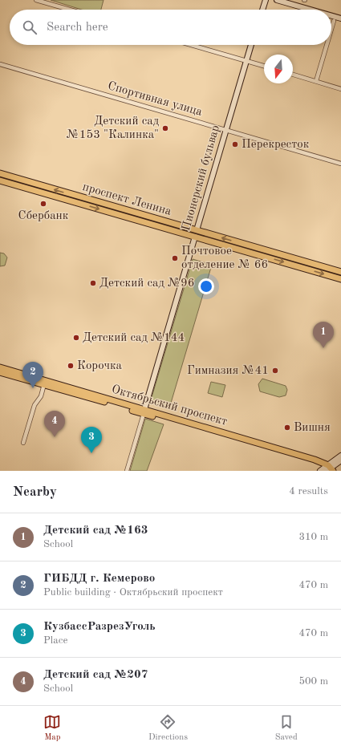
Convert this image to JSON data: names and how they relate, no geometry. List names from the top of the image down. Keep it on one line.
{"streets":{"main road":["Пионерский бульвар","проспект Ленина","Октябрьский проспект"],"street":["Спортивная улица"]},"crossings":[["Спортивная улица","Пионерский бульвар"],["Пионерский бульвар","проспект Ленина"],["Пионерский бульвар","Октябрьский проспект"]],"places":["Детский сад №153 \"Калинка\"","Перекресток","Сбербанк","Почтовое отделение № 66","Детский сад №96","Детский сад №144","Корочка","Гимназия №41","Вишня"],"north":"bottom","page":{"search":"Search here","pins":["1","2","4","3"],"heading":["Nearby","4 results"],"list":[{"mark":"1","name":"Детский сад №163","note":"School","value":"310 m"},{"mark":"2","name":"ГИБДД г. Кемерово","note":"Public building · Октябрьский проспект","value":"470 m"},{"mark":"3","name":"КузбассРазрезУголь","note":"Place","value":"470 m"},{"mark":"4","name":"Детский сад №207","note":"School","value":"500 m"}],"nav":["Map","Directions","Saved"]}}
